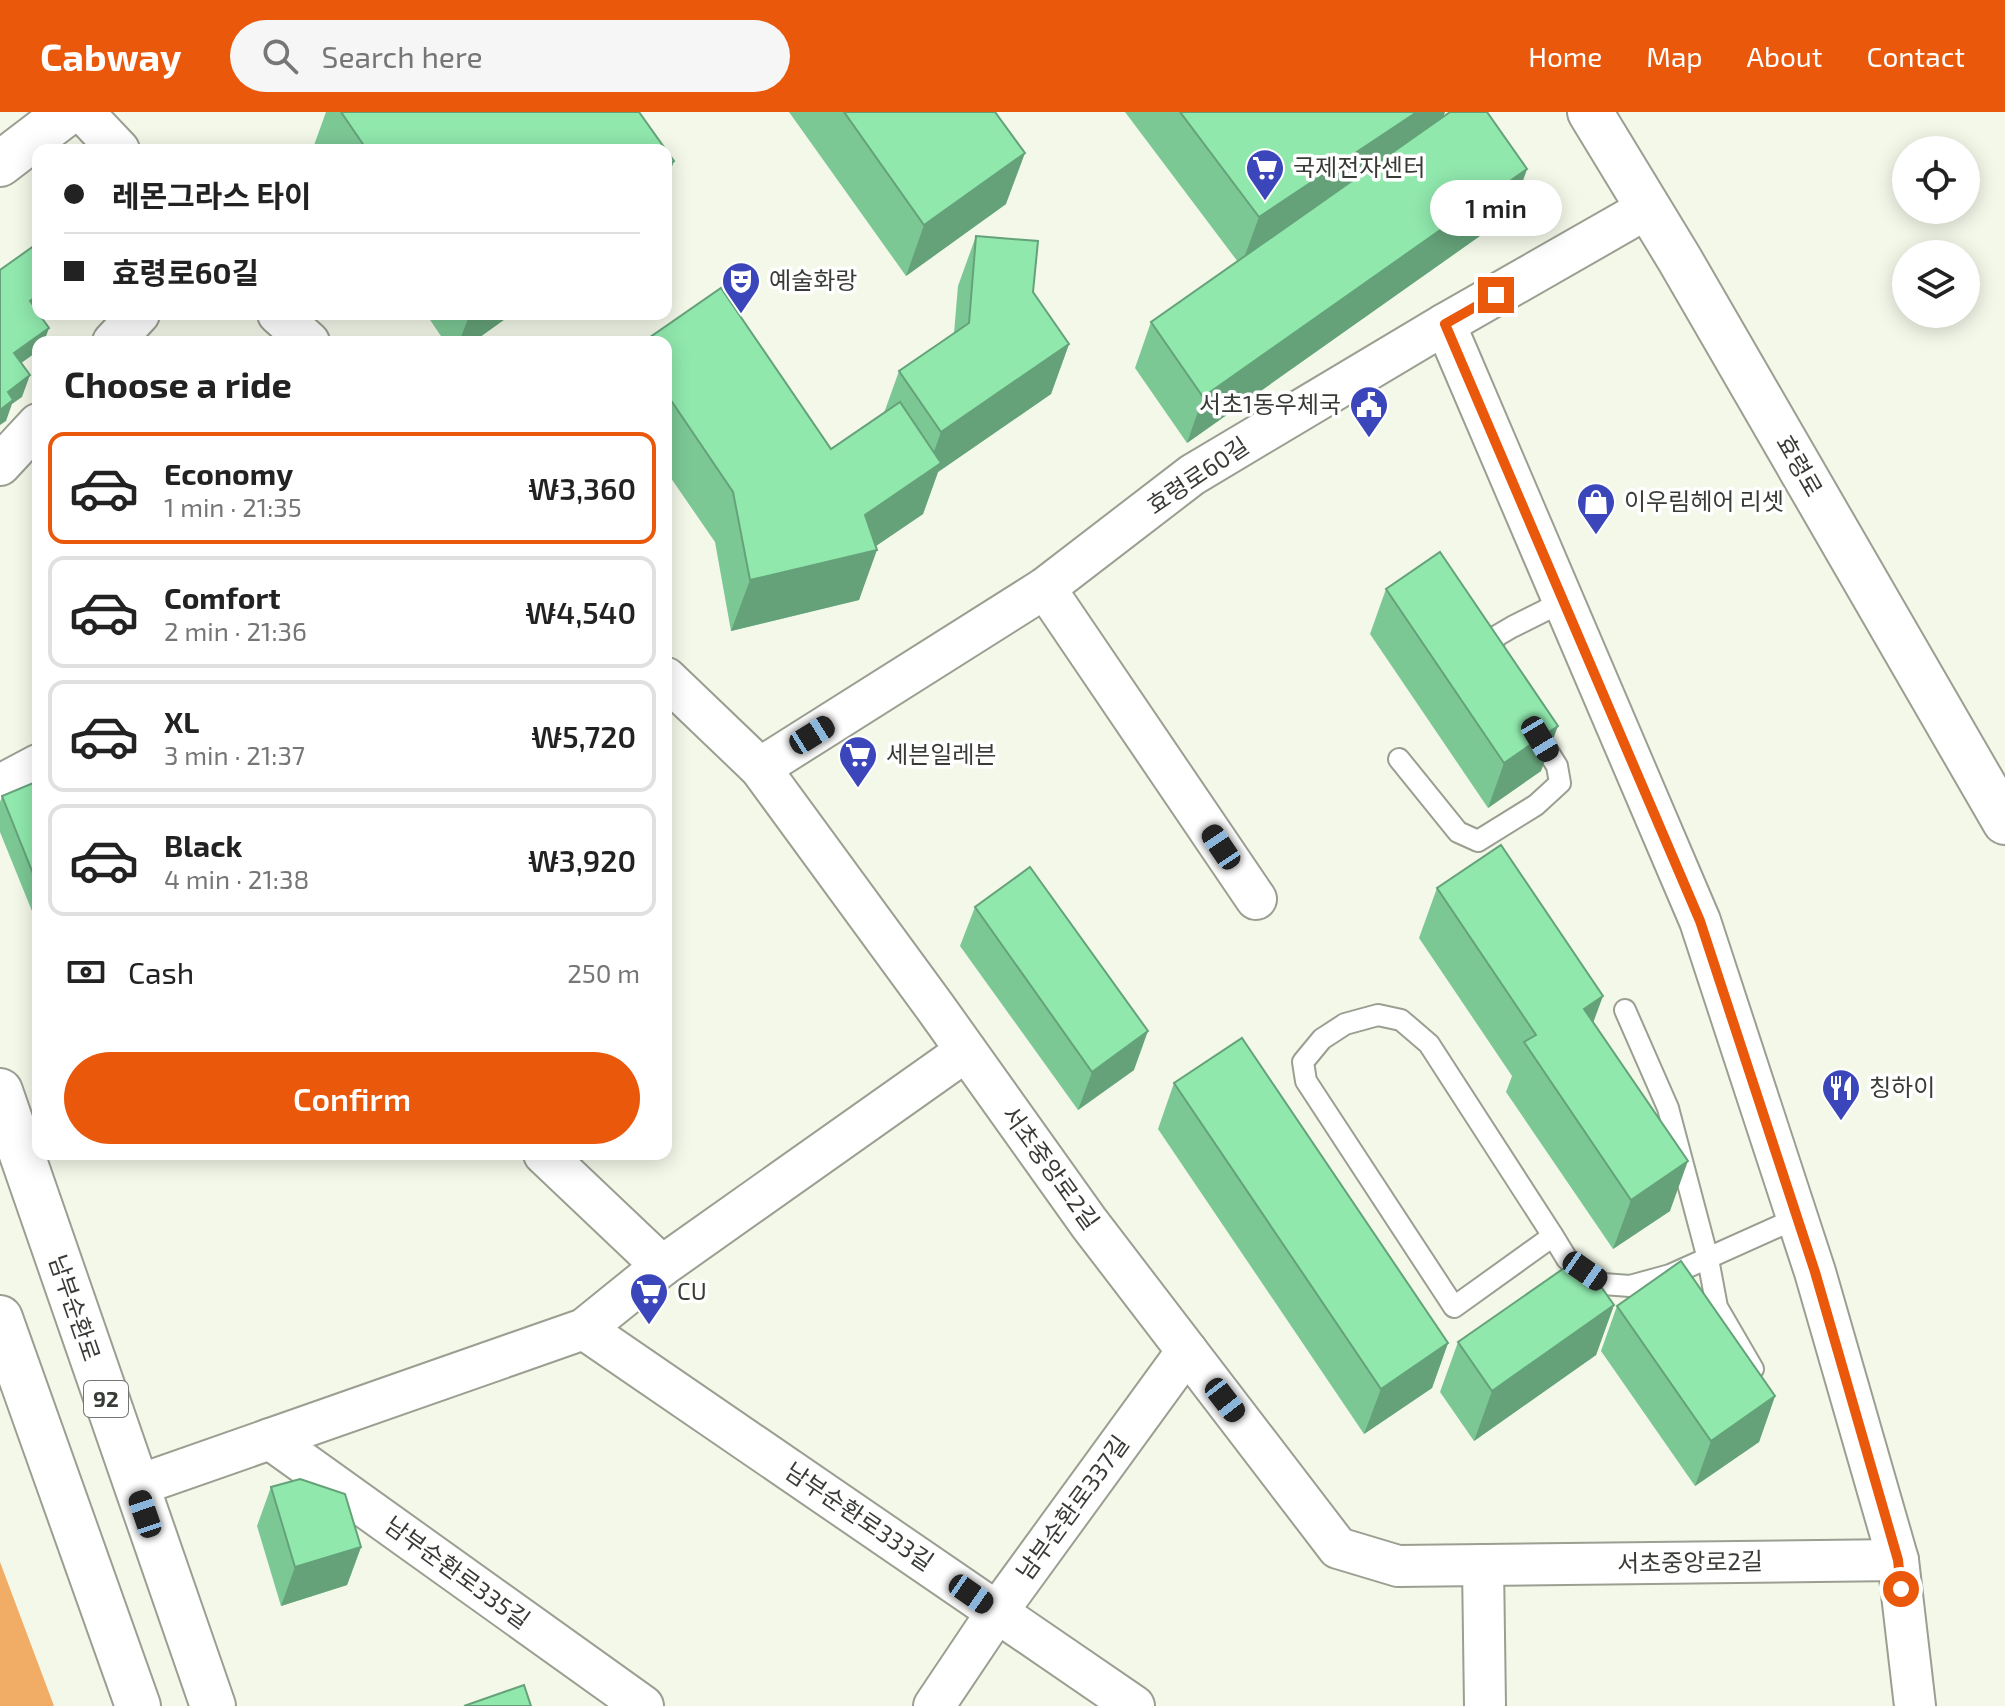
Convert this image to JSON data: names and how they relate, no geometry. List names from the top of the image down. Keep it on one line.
{"streets":{"main road":["효령로","남부순환로","92"],"street":["효령로60길","서초중앙로2길","남부순환로337길","남부순환로333길","남부순환로335길"]},"crossings":[["효령로","효령로60길"],["효령로60길","서초중앙로2길"],["서초중앙로2길","남부순환로337길"],["남부순환로337길","남부순환로333길"]],"places":{"supermarket":["국제전자센터","세븐일레븐","CU"],"theatre":["예술화랑"],"public building":["서초1동우체국"],"shop":["이우림헤어 리셋"],"restaurant":["칭하이"]},"page":{"header":"Cabway","search":"Search here","nav":["Home","Map","About","Contact"],"banner":["레몬그라스 타이","효령로60길"],"bubble":"1 min","heading":"Choose a ride","list":[{"name":"Economy","note":"1 min · 21:35","value":"₩3,360"},{"name":"Comfort","note":"2 min · 21:36","value":"₩4,540"},{"name":"XL","note":"3 min · 21:37","value":"₩5,720"},{"name":"Black","note":"4 min · 21:38","value":"₩3,920"}],"pay":["Cash","250 m"],"buttons":"Confirm"}}
